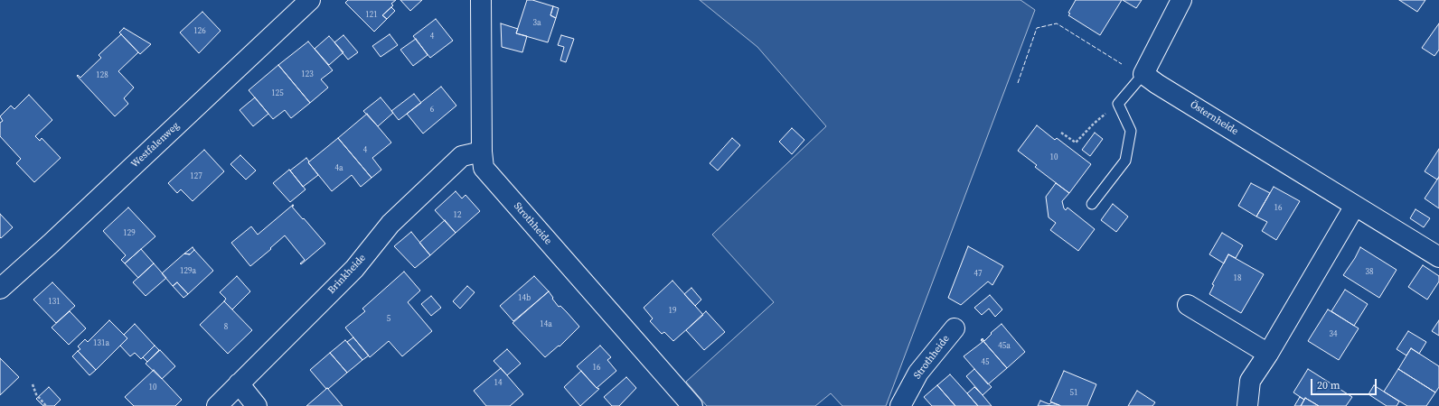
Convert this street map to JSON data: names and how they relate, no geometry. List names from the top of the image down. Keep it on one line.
{"streets":{"street":["Östernheide","Westfalenweg","Strothheide","Brinkheide"]},"crossings":[["Strothheide","Brinkheide"]],"house_numbers":["121","3a","126","4","123","128","125","6","4","10","4a","127","16","12","129","129a","38","47","18","14b","131","19","5","14a","8","34","131a","45a","45","16","14","10","51"],"scale_bar":"20 m"}
